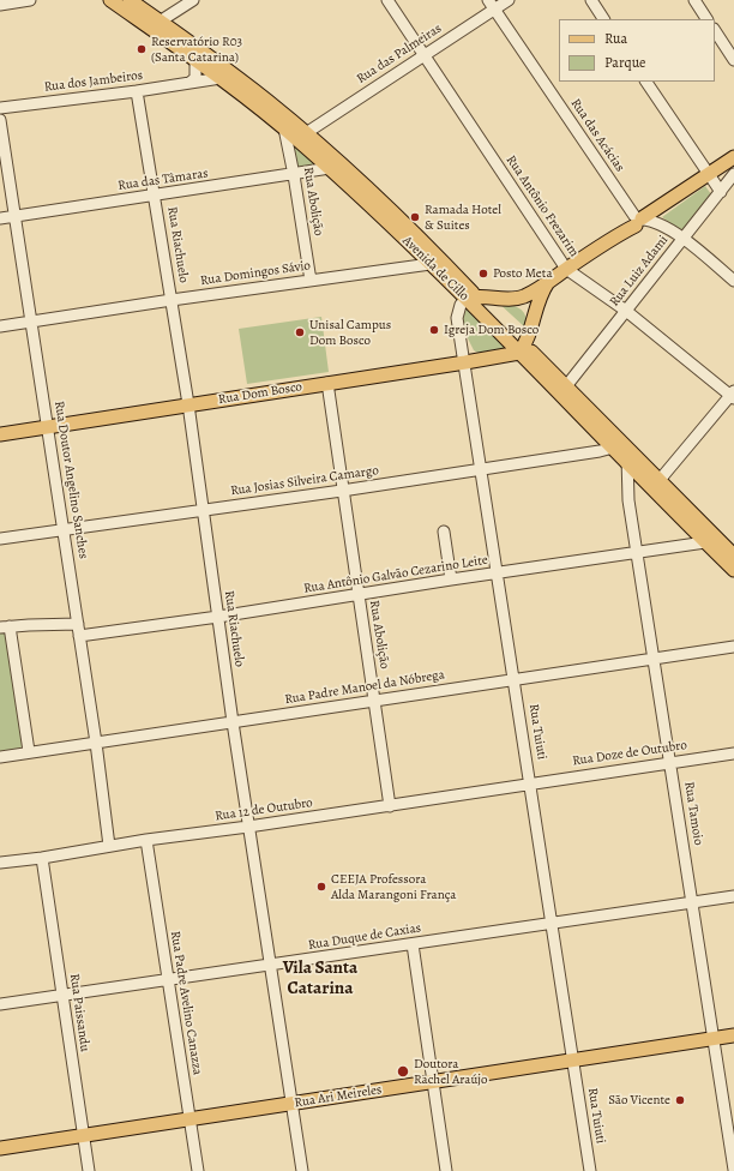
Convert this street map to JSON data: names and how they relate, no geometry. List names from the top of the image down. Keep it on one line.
{"streets":{"main road":["Avenida de Cillo","Rua Dom Bosco","Rua Ari Meireles"],"street":["Rua das Palmeiras","Rua dos Jambeiros","Rua das Acácias","Rua das Tâmaras","Rua Abolição","Rua Antônio Frezarim","Rua Riachuelo","Rua Luiz Adami","Rua Domingos Sávio","Rua Doutor Angelino Sanches","Rua Josias Silveira Camargo","Rua Antônio Galvão Cezarino Leite","Rua Padre Manoel da Nóbrega","Rua Tuiuti","Rua Doze de Outubro","Rua 12 de Outubro","Rua Tamoio","Rua Duque de Caxias","Rua Padre Avelino Canazza","Rua Paissandu"]},"crossings":[["Rua das Palmeiras","Rua das Acácias"],["Rua das Palmeiras","Rua Antônio Frezarim"],["Rua das Palmeiras","Avenida de Cillo"],["Rua dos Jambeiros","Rua Riachuelo"],["Rua dos Jambeiros","Avenida de Cillo"],["Rua das Tâmaras","Rua Abolição"],["Rua das Tâmaras","Rua Riachuelo"],["Rua das Tâmaras","Avenida de Cillo"],["Rua das Tâmaras","Rua Doutor Angelino Sanches"],["Rua Abolição","Avenida de Cillo"],["Rua Abolição","Rua Domingos Sávio"],["Rua Abolição","Rua Dom Bosco"],["Rua Abolição","Rua Josias Silveira Camargo"],["Rua Abolição","Rua Antônio Galvão Cezarino Leite"],["Rua Abolição","Rua Padre Manoel da Nóbrega"],["Rua Abolição","Rua 12 de Outubro"],["Rua Antônio Frezarim","Rua Luiz Adami"],["Rua Riachuelo","Rua Domingos Sávio"],["Rua Riachuelo","Rua Dom Bosco"],["Rua Riachuelo","Rua Josias Silveira Camargo"],["Rua Riachuelo","Rua Antônio Galvão Cezarino Leite"],["Rua Riachuelo","Rua Padre Manoel da Nóbrega"],["Rua Riachuelo","Rua 12 de Outubro"],["Rua Riachuelo","Rua Duque de Caxias"],["Rua Riachuelo","Rua Ari Meireles"],["Avenida de Cillo","Rua Luiz Adami"],["Avenida de Cillo","Rua Domingos Sávio"],["Avenida de Cillo","Rua Dom Bosco"],["Avenida de Cillo","Rua Josias Silveira Camargo"],["Avenida de Cillo","Rua Antônio Galvão Cezarino Leite"],["Avenida de Cillo","Rua Tuiuti"],["Avenida de Cillo","Rua Tamoio"],["Rua Domingos Sávio","Rua Doutor Angelino Sanches"],["Rua Dom Bosco","Rua Doutor Angelino Sanches"],["Rua Dom Bosco","Rua Tuiuti"],["Rua Doutor Angelino Sanches","Rua Josias Silveira Camargo"],["Rua Doutor Angelino Sanches","Rua Antônio Galvão Cezarino Leite"],["Rua Doutor Angelino Sanches","Rua Padre Manoel da Nóbrega"],["Rua Doutor Angelino Sanches","Rua 12 de Outubro"],["Rua Josias Silveira Camargo","Rua Tuiuti"],["Rua Josias Silveira Camargo","Rua Tamoio"],["Rua Antônio Galvão Cezarino Leite","Rua Tuiuti"],["Rua Antônio Galvão Cezarino Leite","Rua Tamoio"],["Rua Padre Manoel da Nóbrega","Rua Tuiuti"],["Rua Padre Manoel da Nóbrega","Rua Tamoio"],["Rua Tuiuti","Rua Doze de Outubro"],["Rua Tuiuti","Rua 12 de Outubro"],["Rua Tuiuti","Rua Duque de Caxias"],["Rua Tuiuti","Rua Ari Meireles"],["Rua Doze de Outubro","Rua 12 de Outubro"],["Rua Doze de Outubro","Rua Tamoio"],["Rua 12 de Outubro","Rua Padre Avelino Canazza"],["Rua 12 de Outubro","Rua Paissandu"],["Rua Tamoio","Rua Duque de Caxias"],["Rua Tamoio","Rua Ari Meireles"],["Rua Duque de Caxias","Rua Padre Avelino Canazza"],["Rua Duque de Caxias","Rua Paissandu"],["Rua Padre Avelino Canazza","Rua Ari Meireles"],["Rua Paissandu","Rua Ari Meireles"]],"districts":["Vila Santa Catarina"],"places":["Reservatório R03 (Santa Catarina)","Ramada Hotel & Suites","Posto Meta","Igreja Dom Bosco","Unisal Campus Dom Bosco","CEEJA Professora Alda Marangoni França","Doutora Rachel Araújo","São Vicente"],"legend":["Rua","Parque"]}
